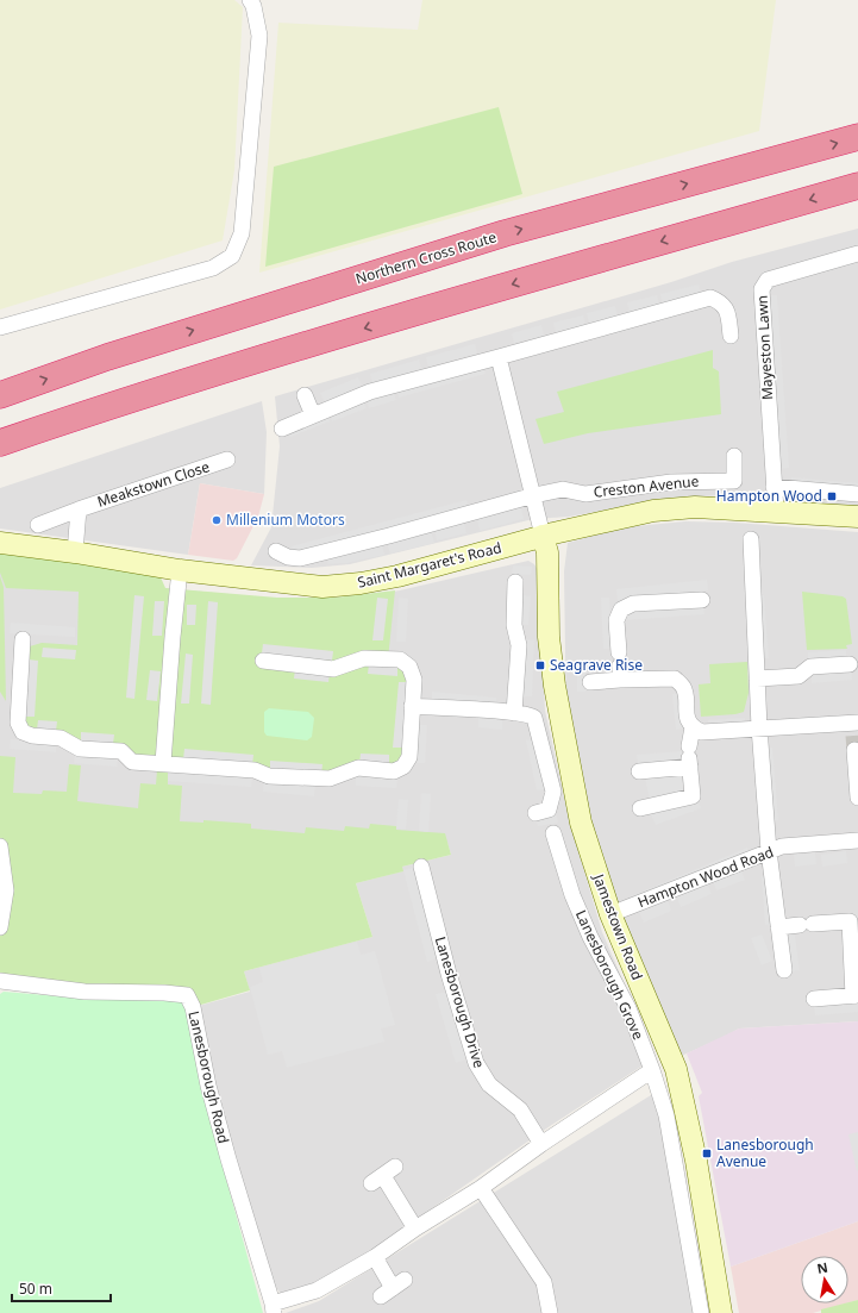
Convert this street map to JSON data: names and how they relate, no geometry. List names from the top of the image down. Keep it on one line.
{"streets":{"highway":["Northern Cross Route"],"main road":["Saint Margaret's Road","Jamestown Road"],"street":["Mayeston Lawn","Meakstown Close","Creston Avenue","Hampton Wood Road","Lanesborough Grove","Lanesborough Drive","Lanesborough Road"]},"crossings":[["Mayeston Lawn","Saint Margaret's Road"],["Meakstown Close","Saint Margaret's Road"],["Saint Margaret's Road","Jamestown Road"],["Hampton Wood Road","Jamestown Road"]],"places":{"transit":["Hampton Wood","Seagrave Rise","Lanesborough Avenue"],"other":["Millenium Motors"]},"scale_bar":"50 m","north":"top"}
